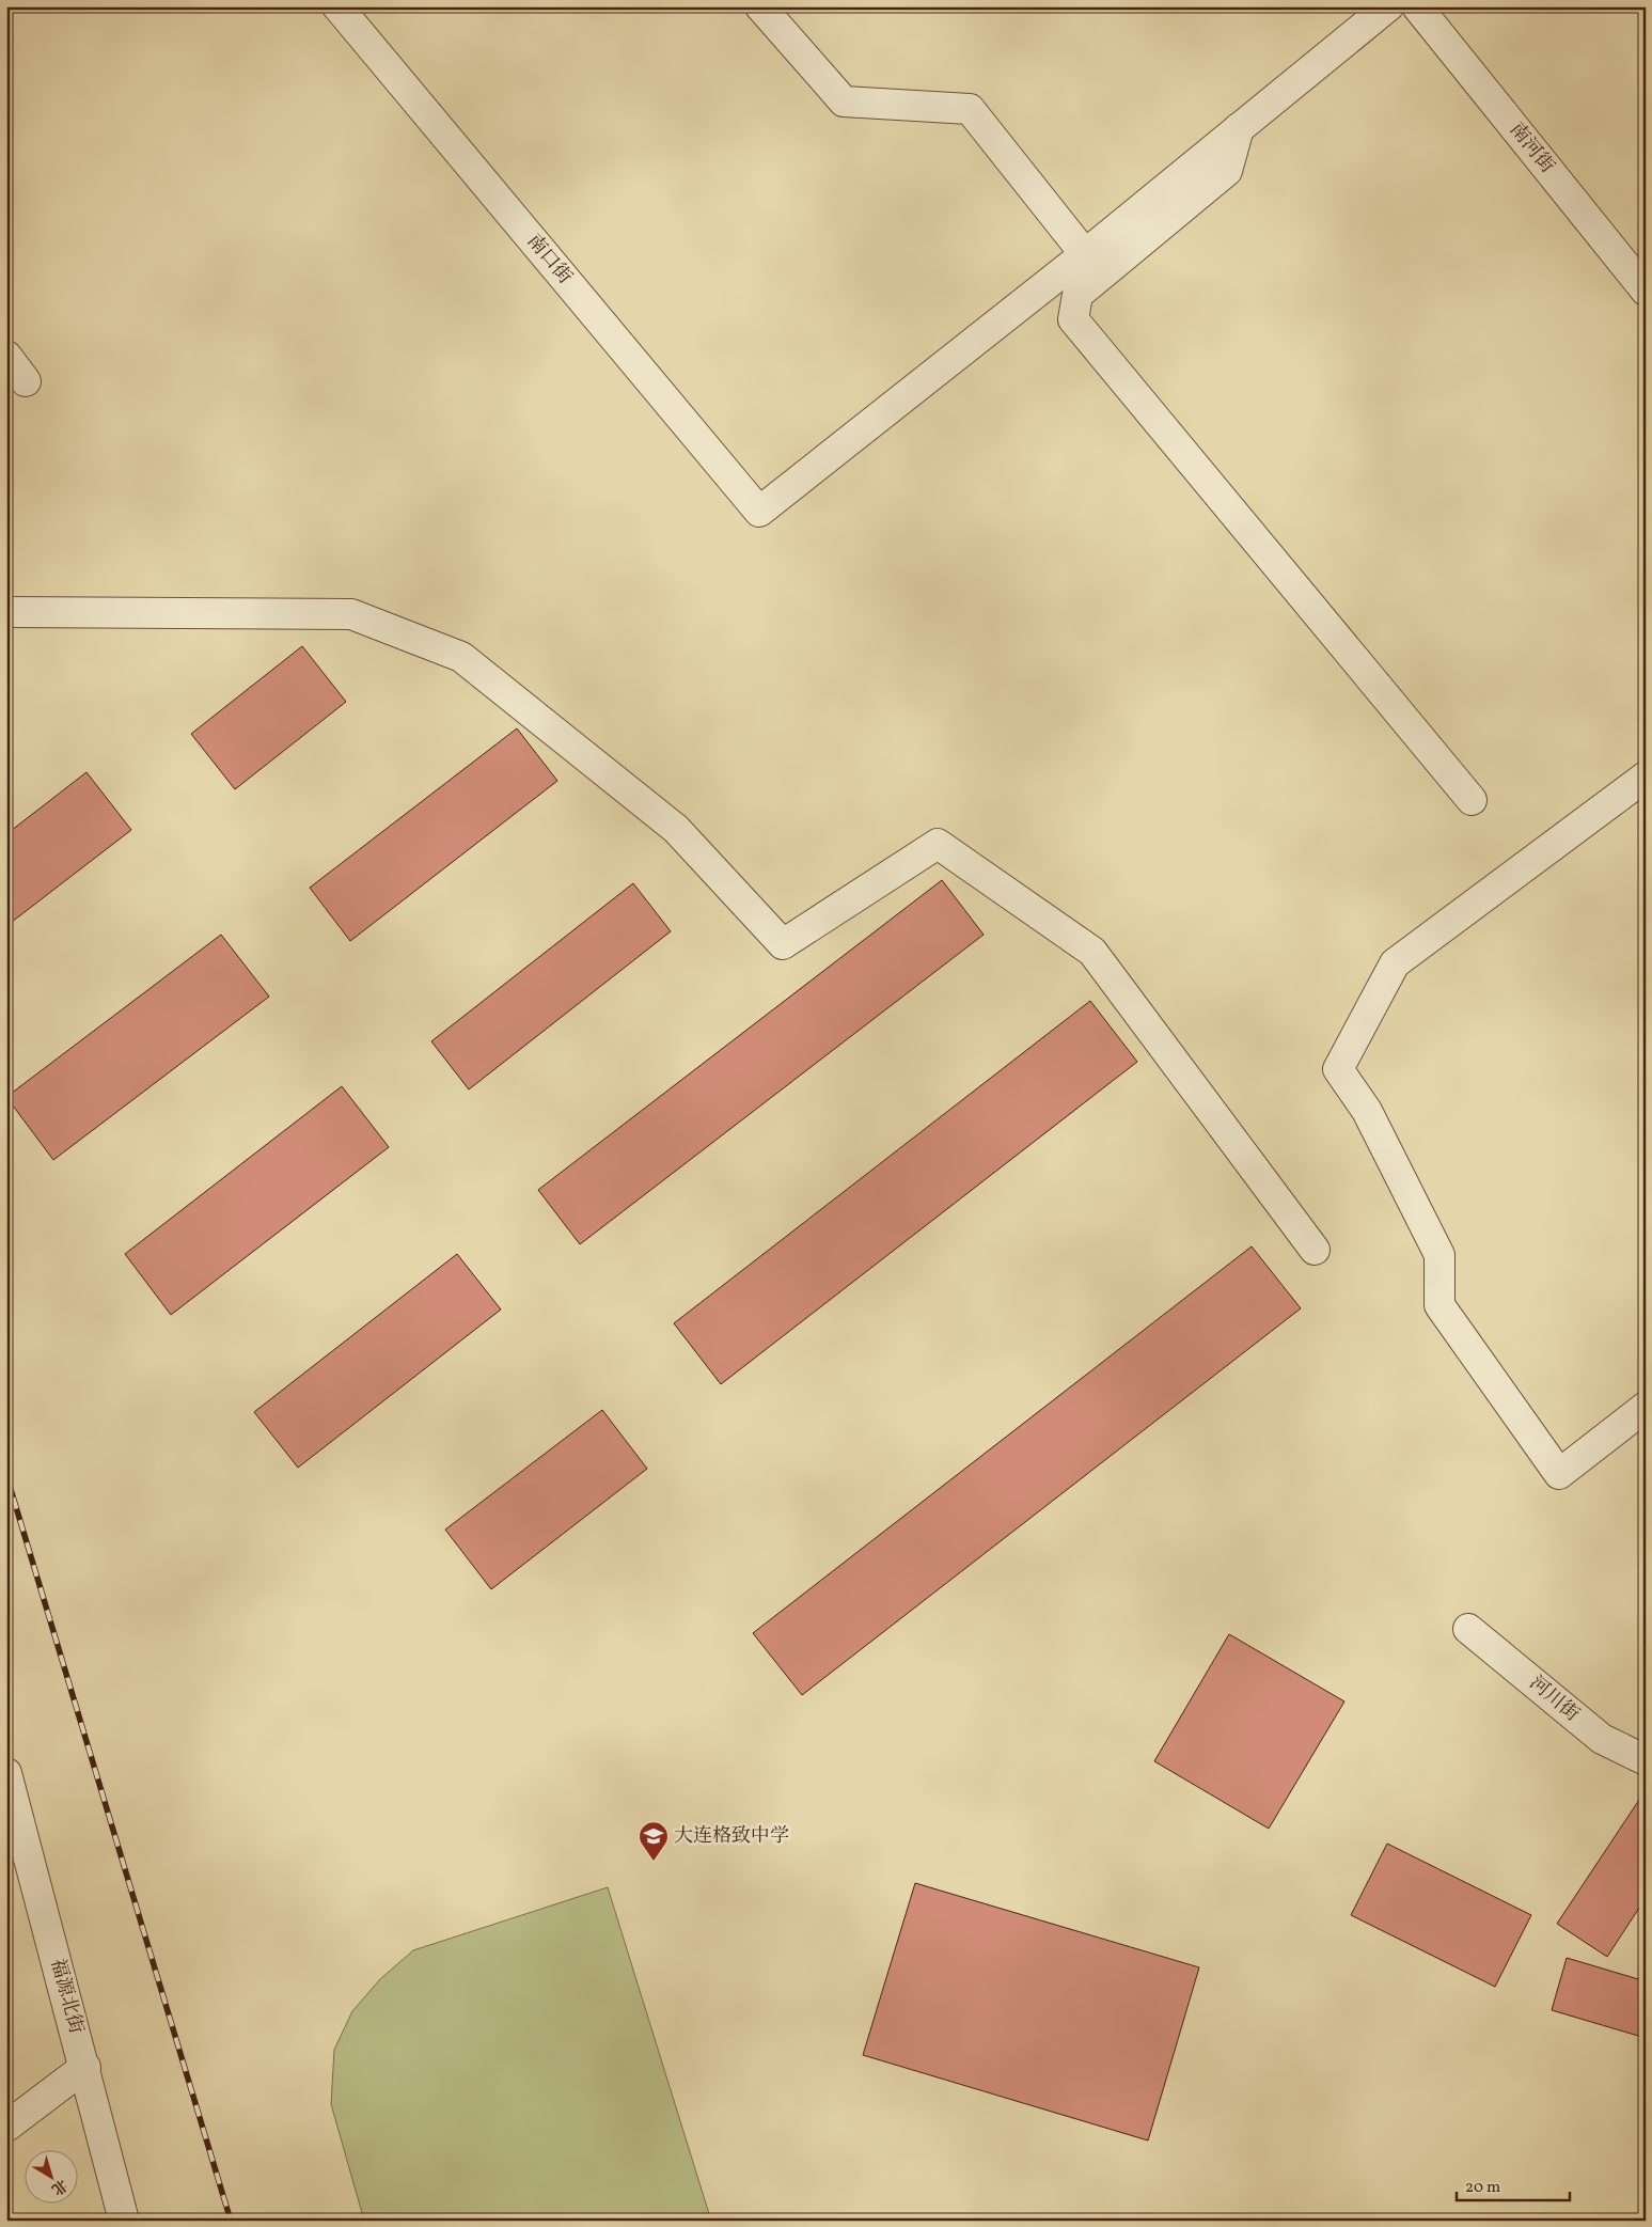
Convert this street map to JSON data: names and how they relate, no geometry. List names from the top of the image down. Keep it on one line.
{"streets":{"street":["南河街","南口街","河川街","福源北街"]},"places":{"school or university":["大连格致中学"]},"scale_bar":"20 m","north":"bottom right"}
